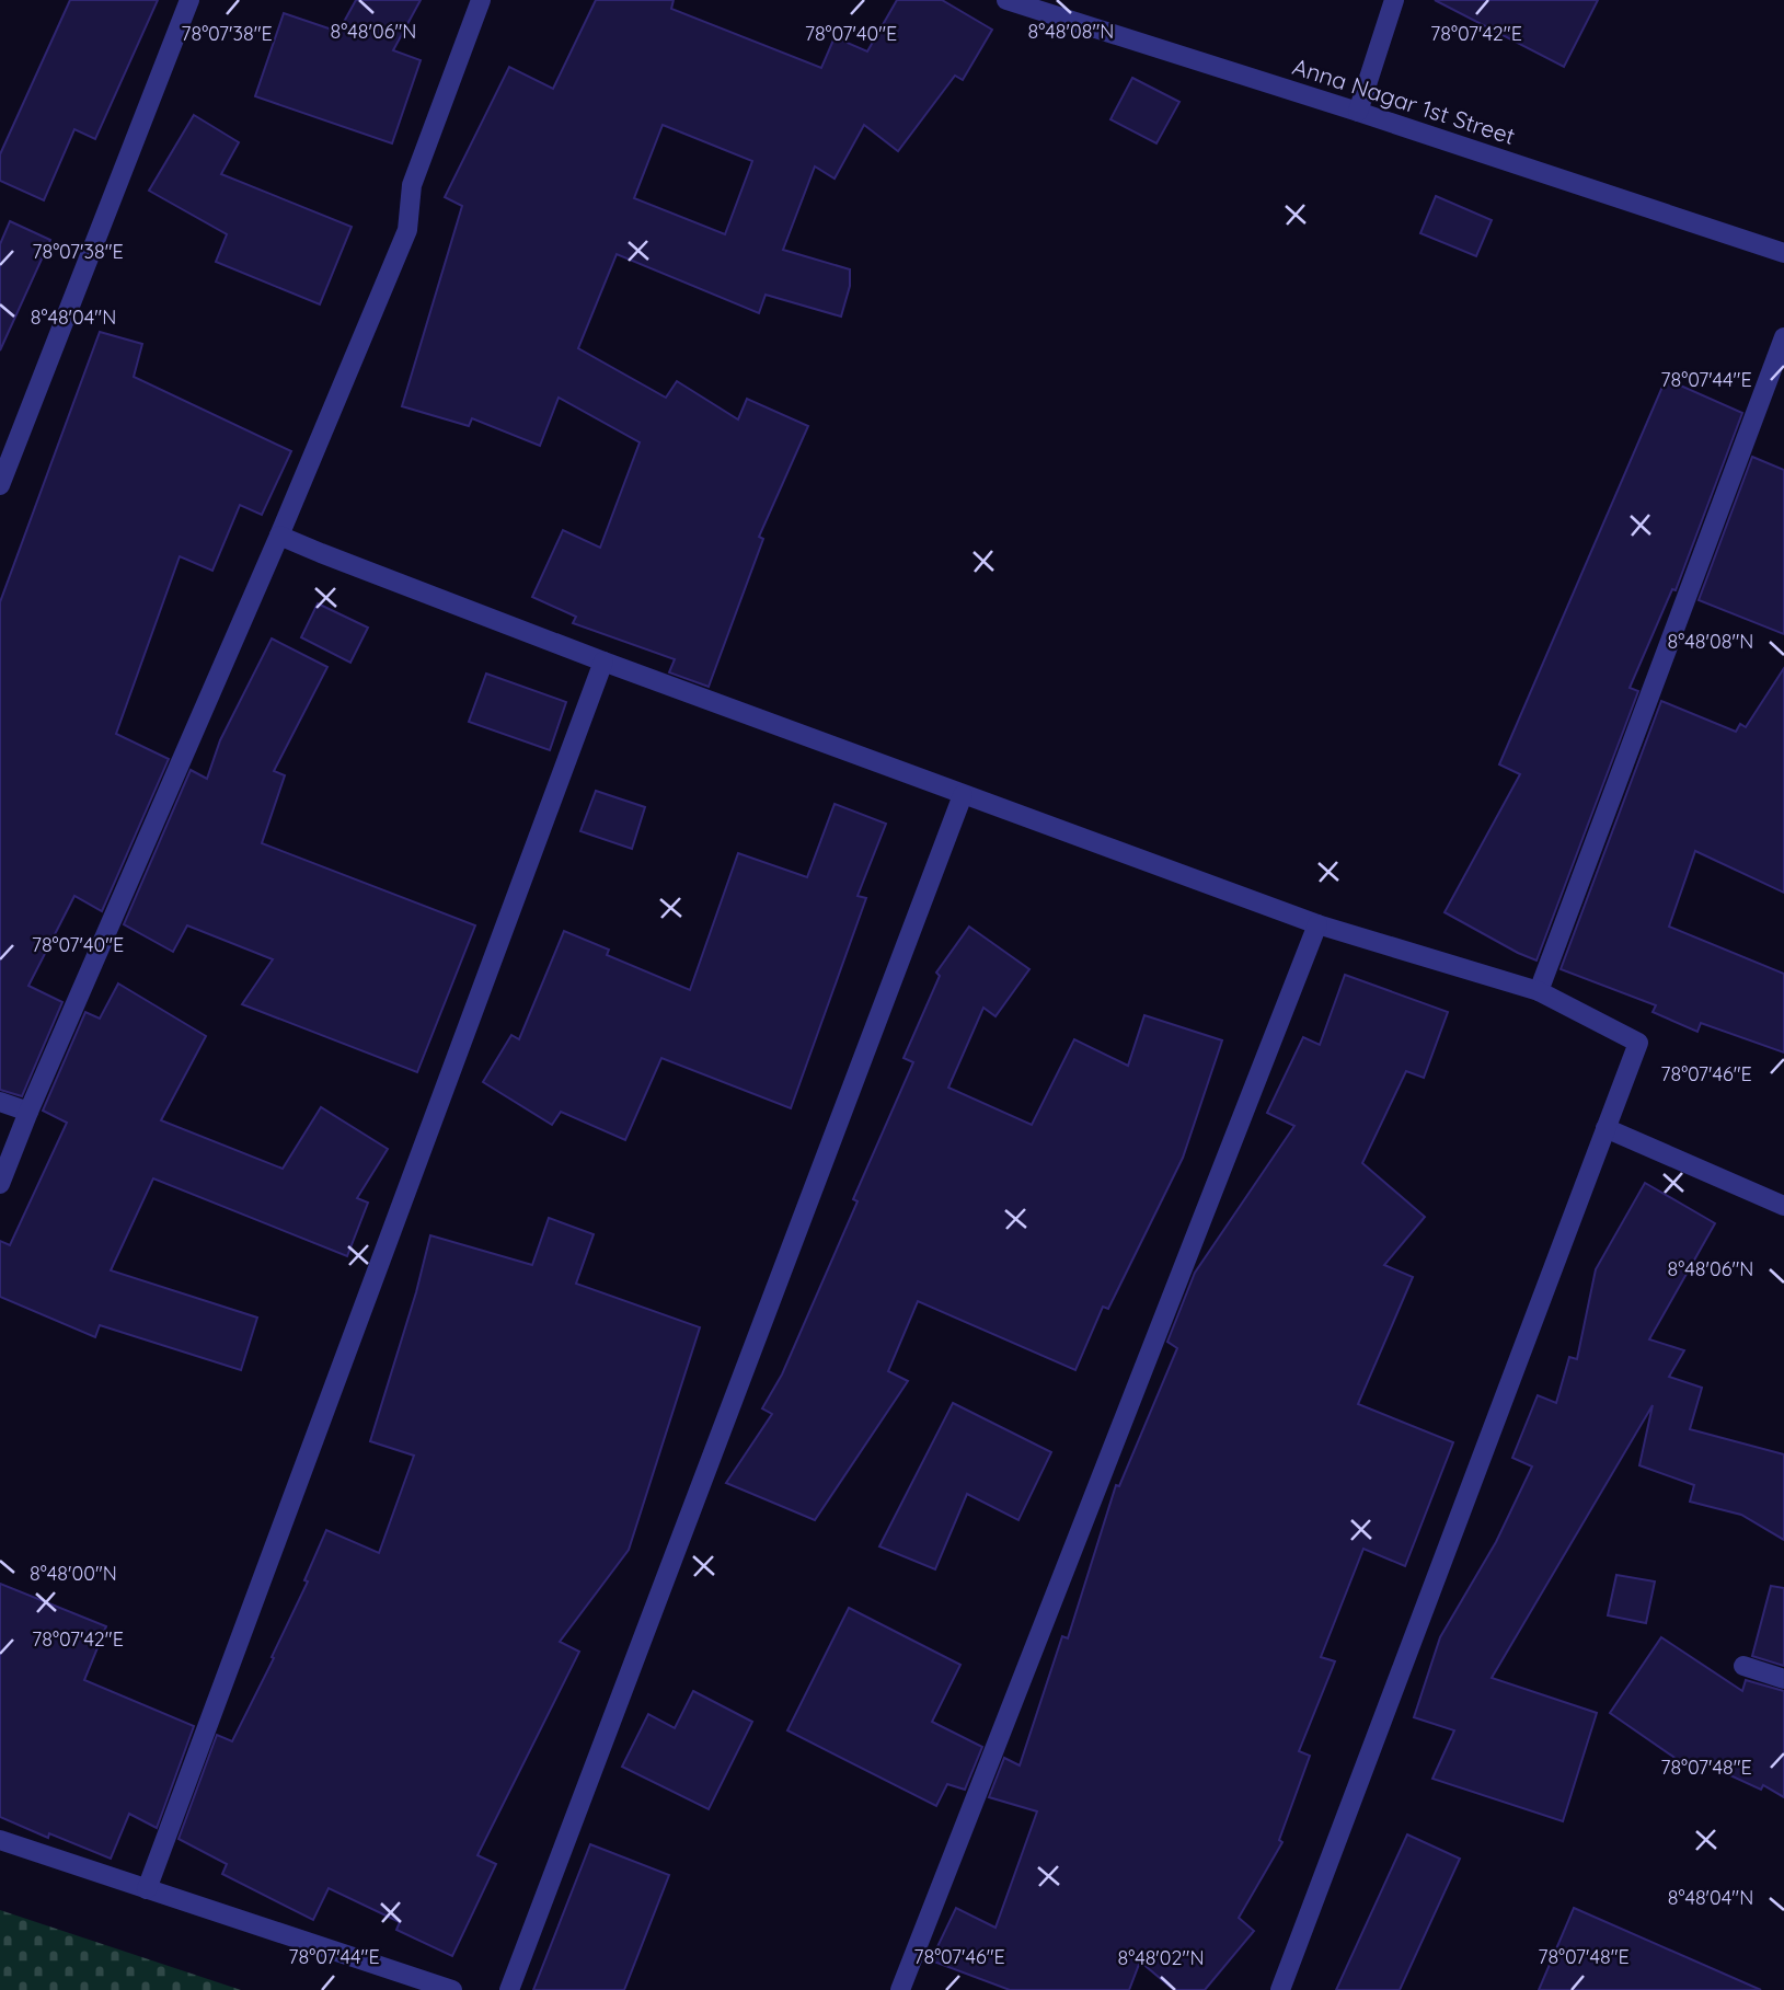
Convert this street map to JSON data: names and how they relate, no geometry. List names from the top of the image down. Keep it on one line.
{"streets":{"street":["Anna Nagar 1st Street"]},"coordinates":["8°48'08\"N","8°48'06\"N","78°07'38\"E","78°07'40\"E","78°07'42\"E","8°48'04\"N","78°07'44\"E","78°07'46\"E","8°48'00\"N","78°07'48\"E","8°48'02\"N"]}
